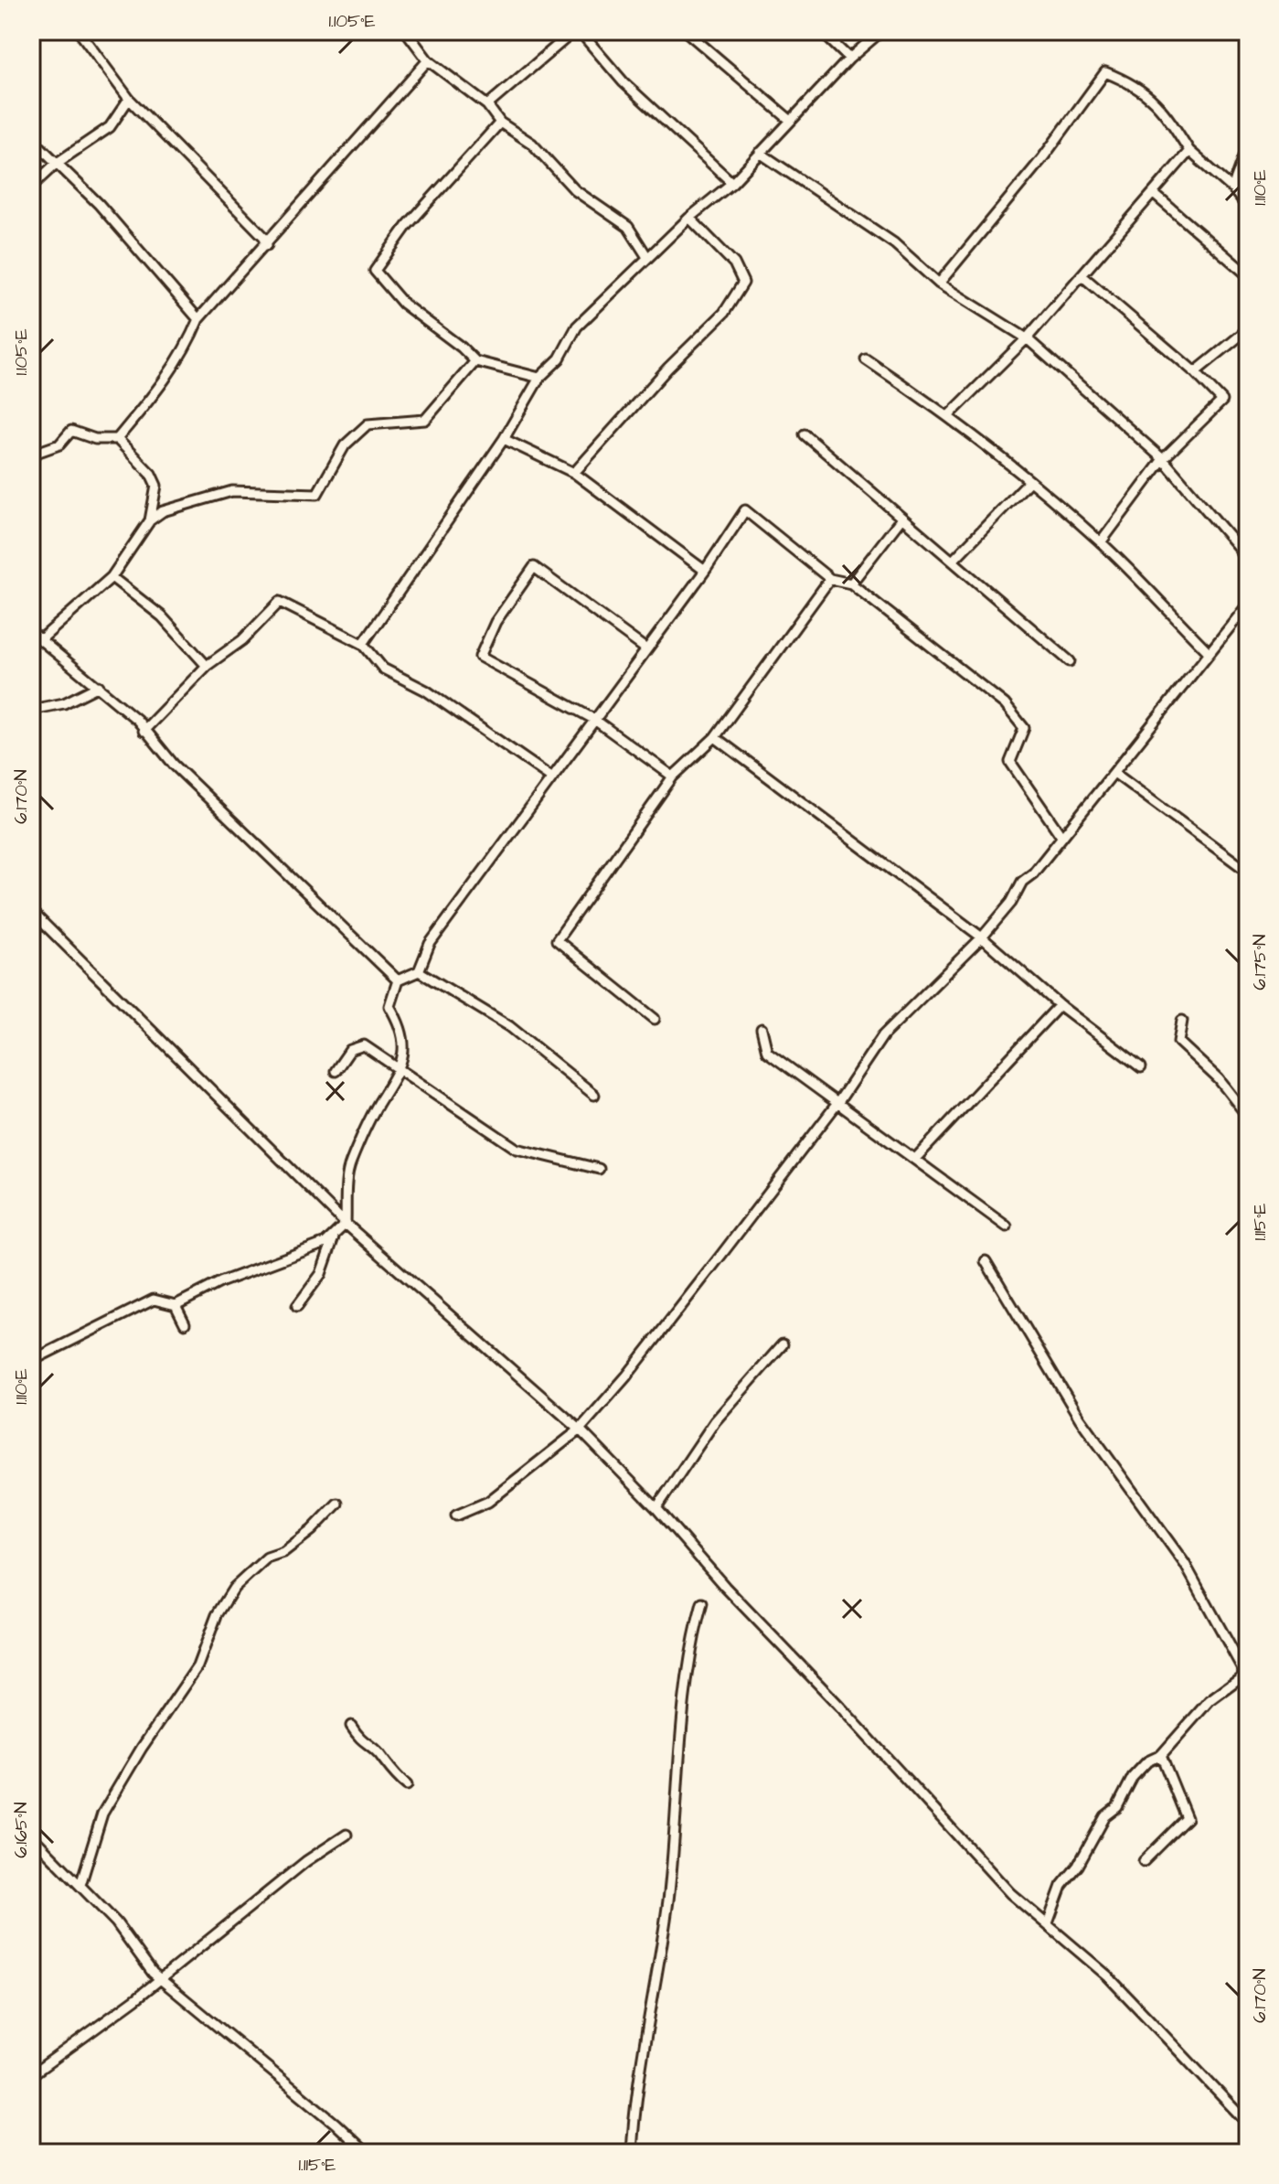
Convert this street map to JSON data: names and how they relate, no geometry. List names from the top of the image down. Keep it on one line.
{"coordinates":["1.105°E","1.110°E","6.170°N","6.175°N","1.115°E","6.165°N"]}
